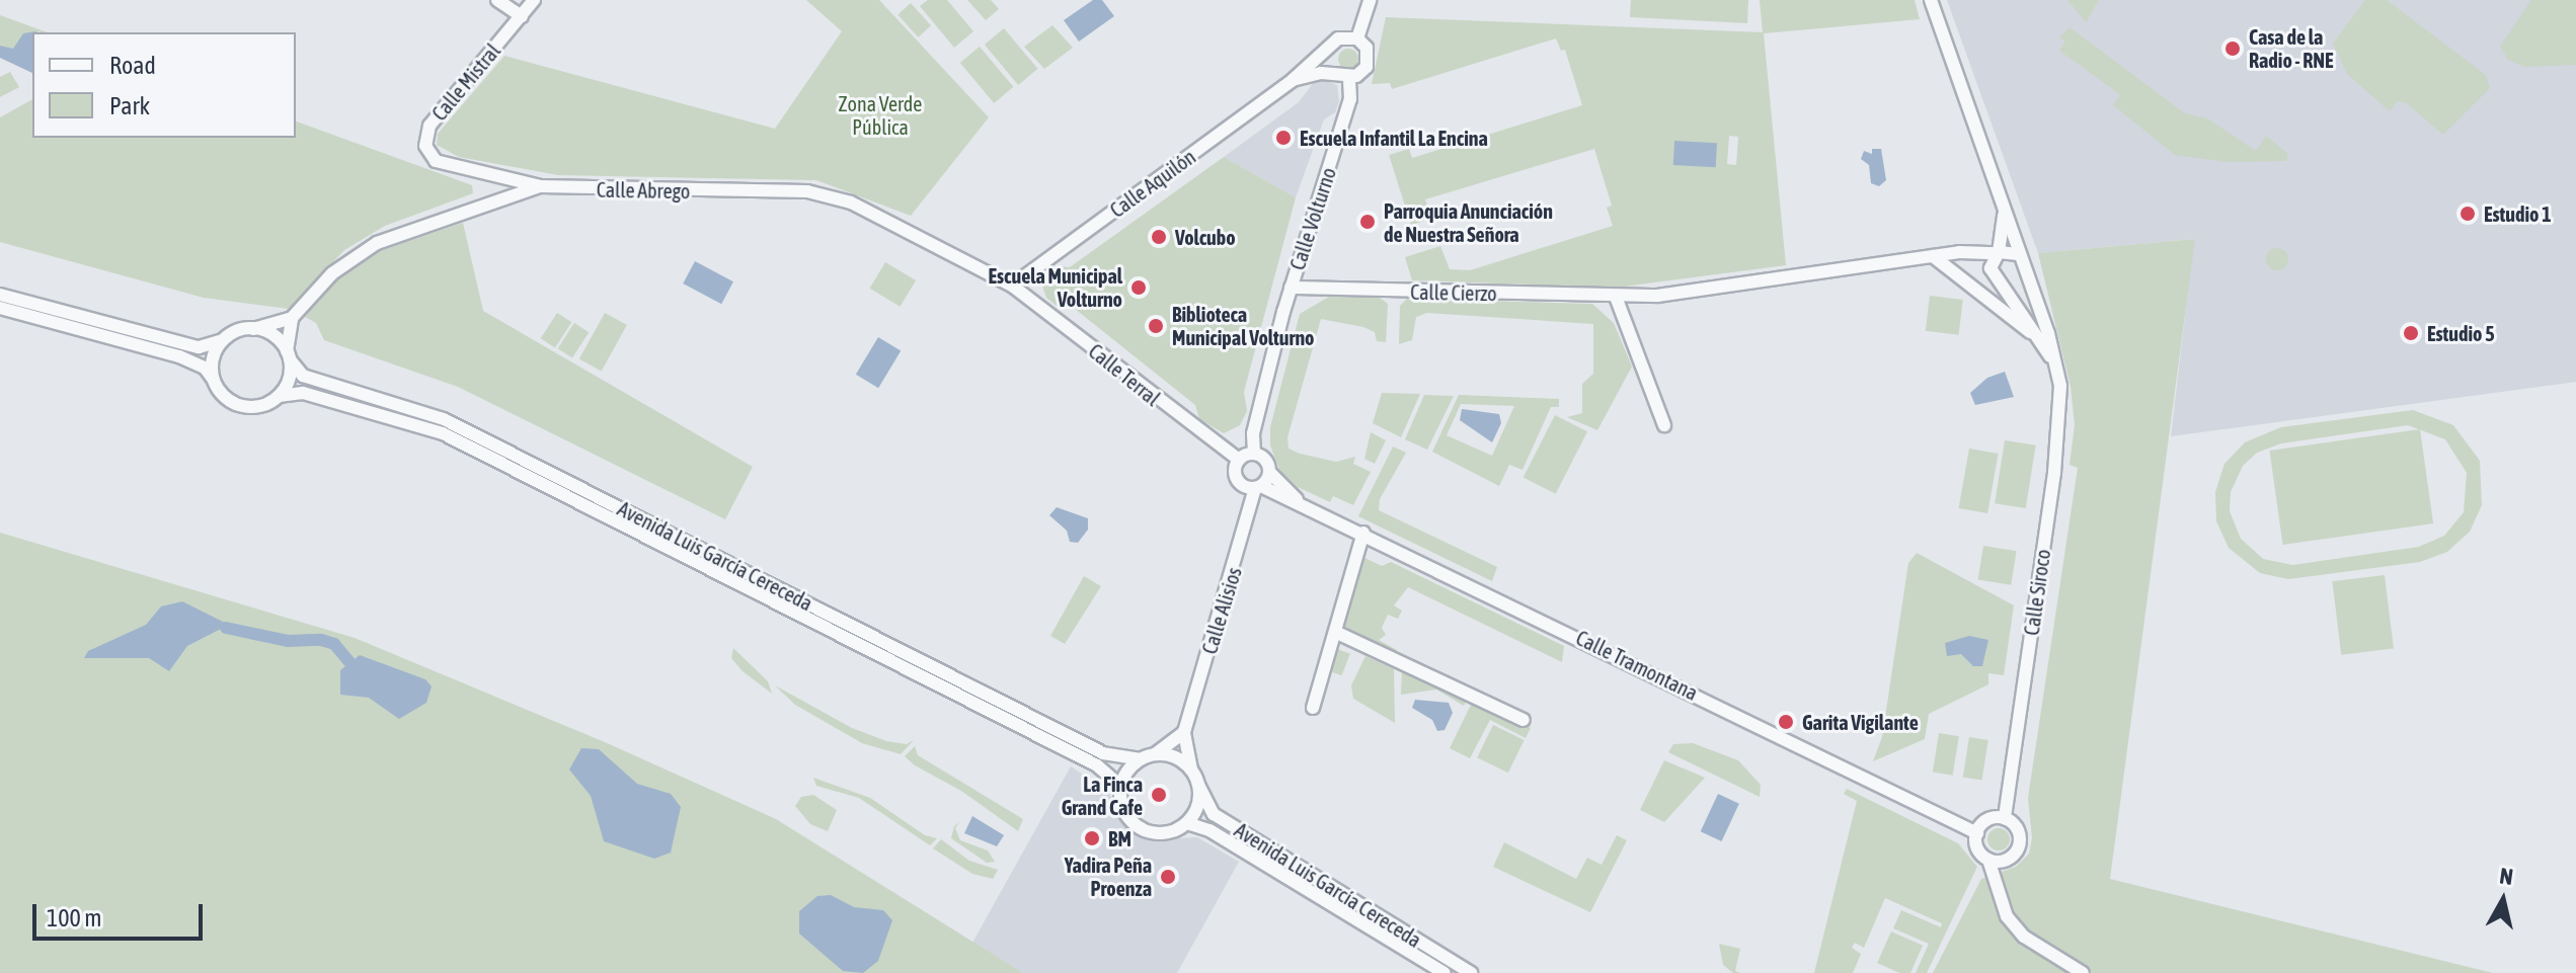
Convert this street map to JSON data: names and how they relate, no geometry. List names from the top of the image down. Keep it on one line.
{"streets":{"street":["Calle Mistral","Calle Aquilón","Calle Abrego","Calle Volturno","Calle Cierzo","Calle Terral","Avenida Luis García Cereceda","Calle Siroco","Calle Alisios","Calle Tramontana"]},"crossings":[["Calle Mistral","Calle Abrego"],["Calle Aquilón","Calle Abrego"],["Calle Aquilón","Calle Volturno"],["Calle Aquilón","Calle Terral"],["Calle Abrego","Calle Terral"],["Calle Volturno","Calle Cierzo"],["Calle Volturno","Calle Terral"],["Calle Volturno","Calle Alisios"],["Calle Volturno","Calle Tramontana"],["Calle Cierzo","Calle Siroco"],["Calle Terral","Calle Alisios"],["Calle Terral","Calle Tramontana"],["Avenida Luis García Cereceda","Calle Alisios"],["Calle Siroco","Calle Tramontana"],["Calle Alisios","Calle Tramontana"]],"parks":["Zona Verde Pública"],"places":["Casa de la Radio - RNE","Escuela Infantil La Encina","Estudio 1","Parroquia Anunciación de Nuestra Señora","Volcubo","Escuela Municipal Volturno","Biblioteca Municipal Volturno","Estudio 5","Garita Vigilante","La Finca Grand Cafe","BM","Yadira Peña Proenza"],"legend":["Road","Park"],"scale_bar":"100 m","north":"top"}
